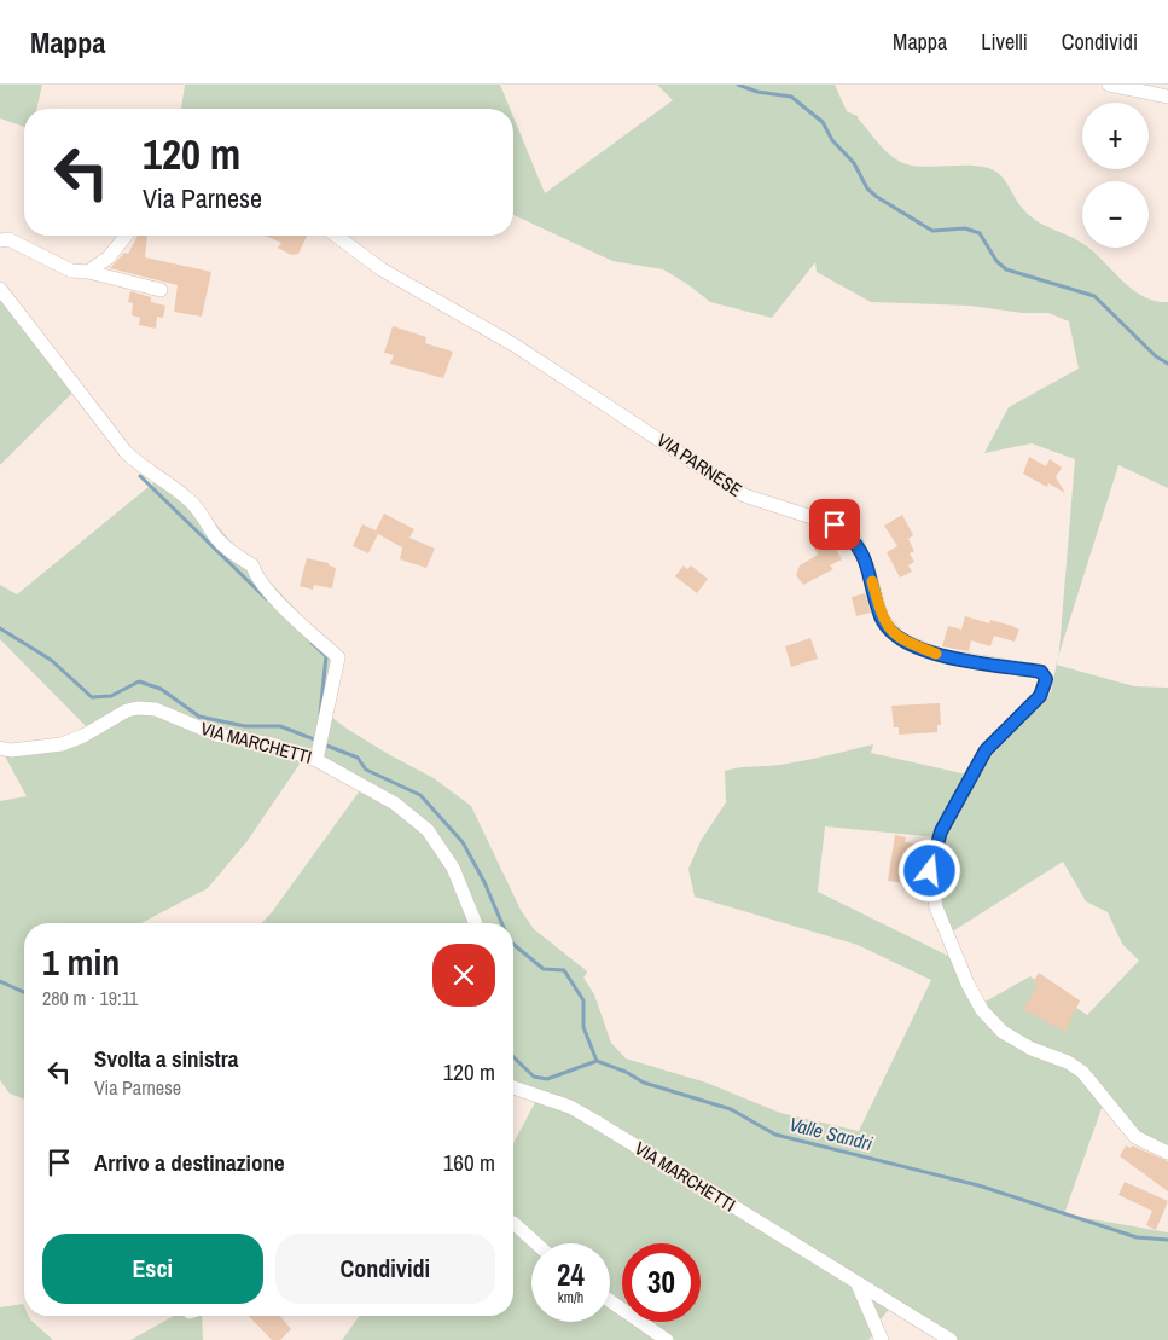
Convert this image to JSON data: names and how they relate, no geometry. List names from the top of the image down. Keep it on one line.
{"streets":{"street":["VIA PARNESE","VIA MARCHETTI"]},"water":["Valle Sandri"],"page":{"header":"Mappa","nav":["Mappa","Livelli","Condividi"],"map_buttons":["+","−"],"turn":["120 m","Via Parnese"],"heading":["1 min","280 m · 19:11"],"list":[{"name":"Svolta a sinistra","note":"Via Parnese","value":"120 m"},{"name":"Arrivo a destinazione","value":"160 m"}],"buttons":["Esci","Condividi"],"speed":"24 km/h","limit":"30"}}
